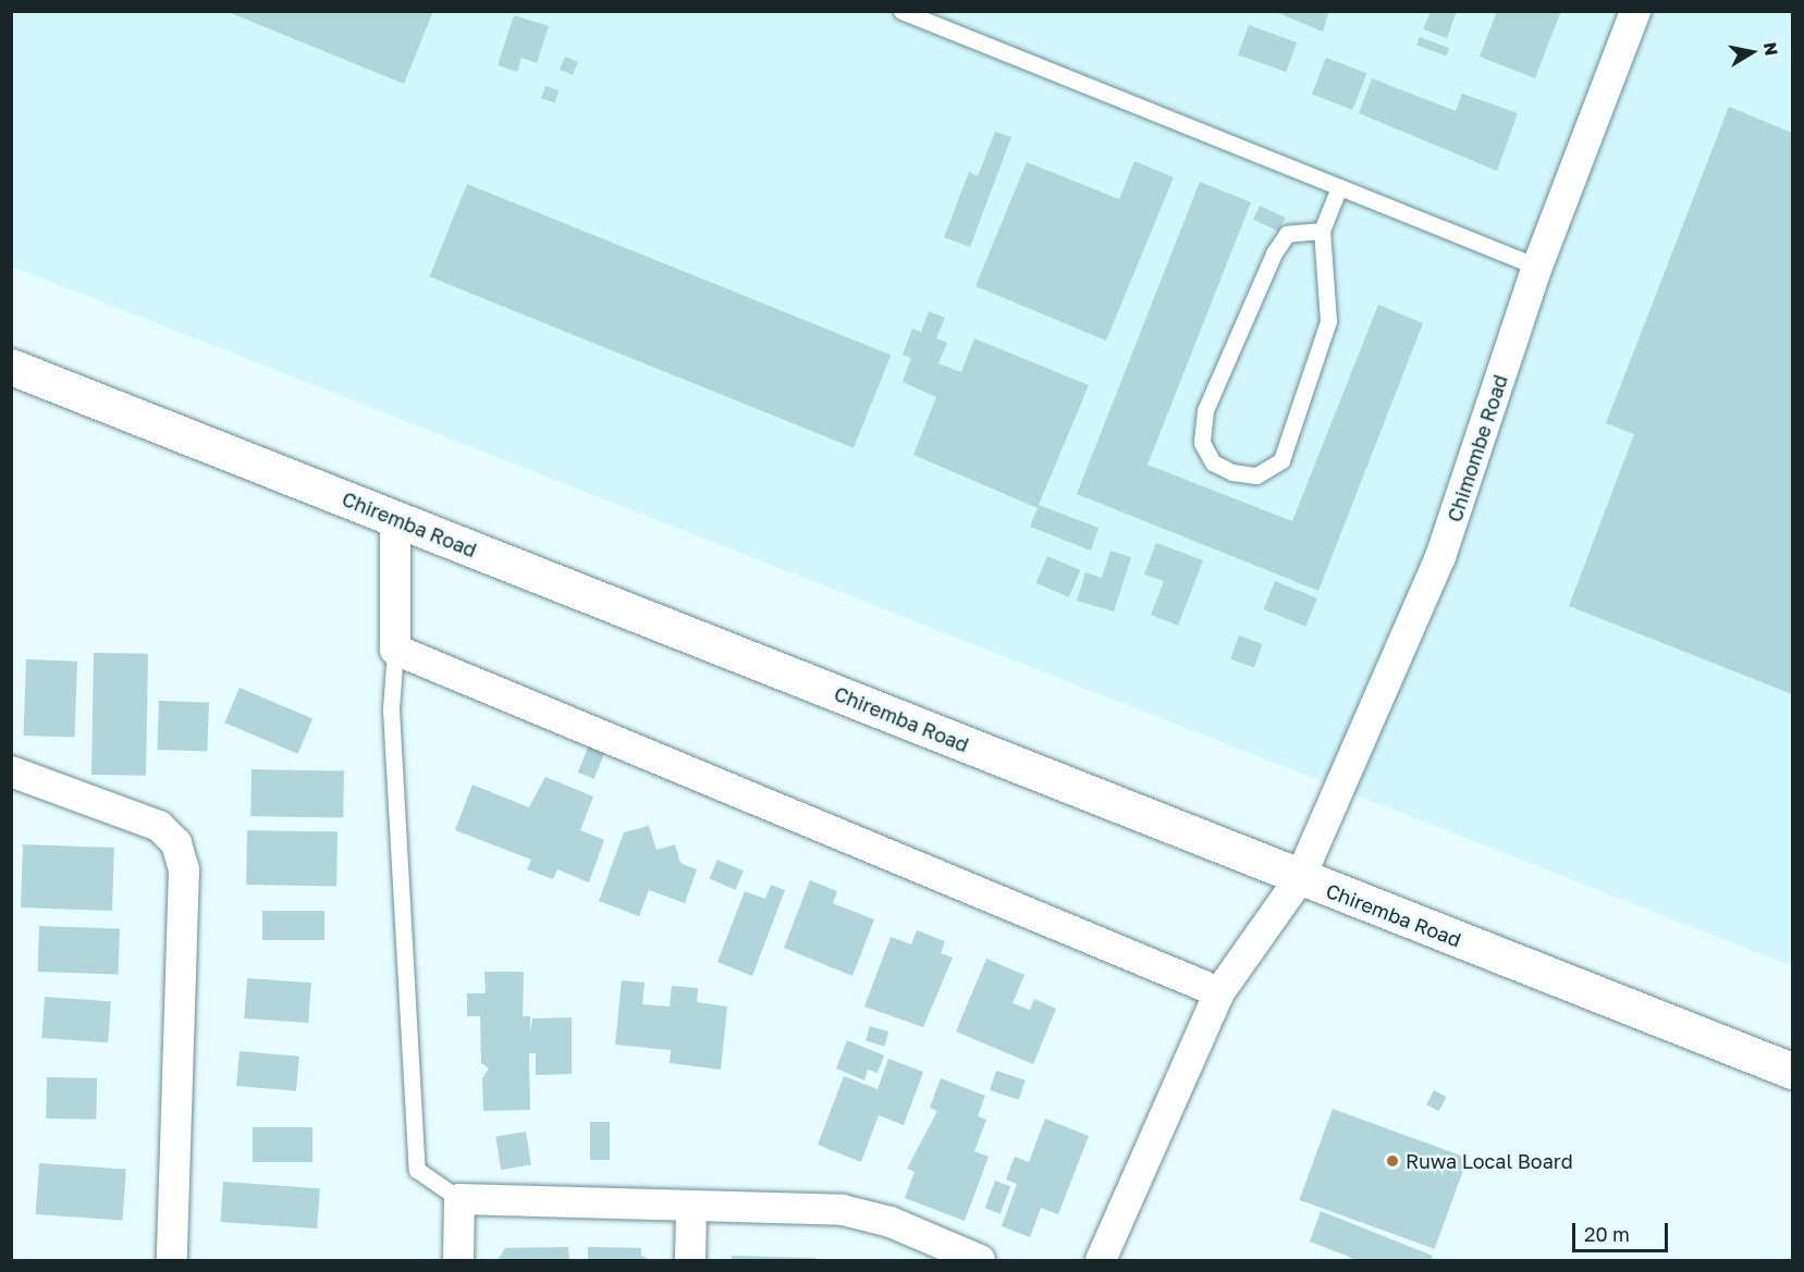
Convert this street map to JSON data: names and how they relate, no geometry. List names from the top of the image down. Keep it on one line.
{"streets":{"main road":["Chiremba Road"],"street":["Chimombe Road"]},"crossings":[["Chimombe Road","Chiremba Road"]],"places":["Ruwa Local Board"],"scale_bar":"20 m","north":"right"}
